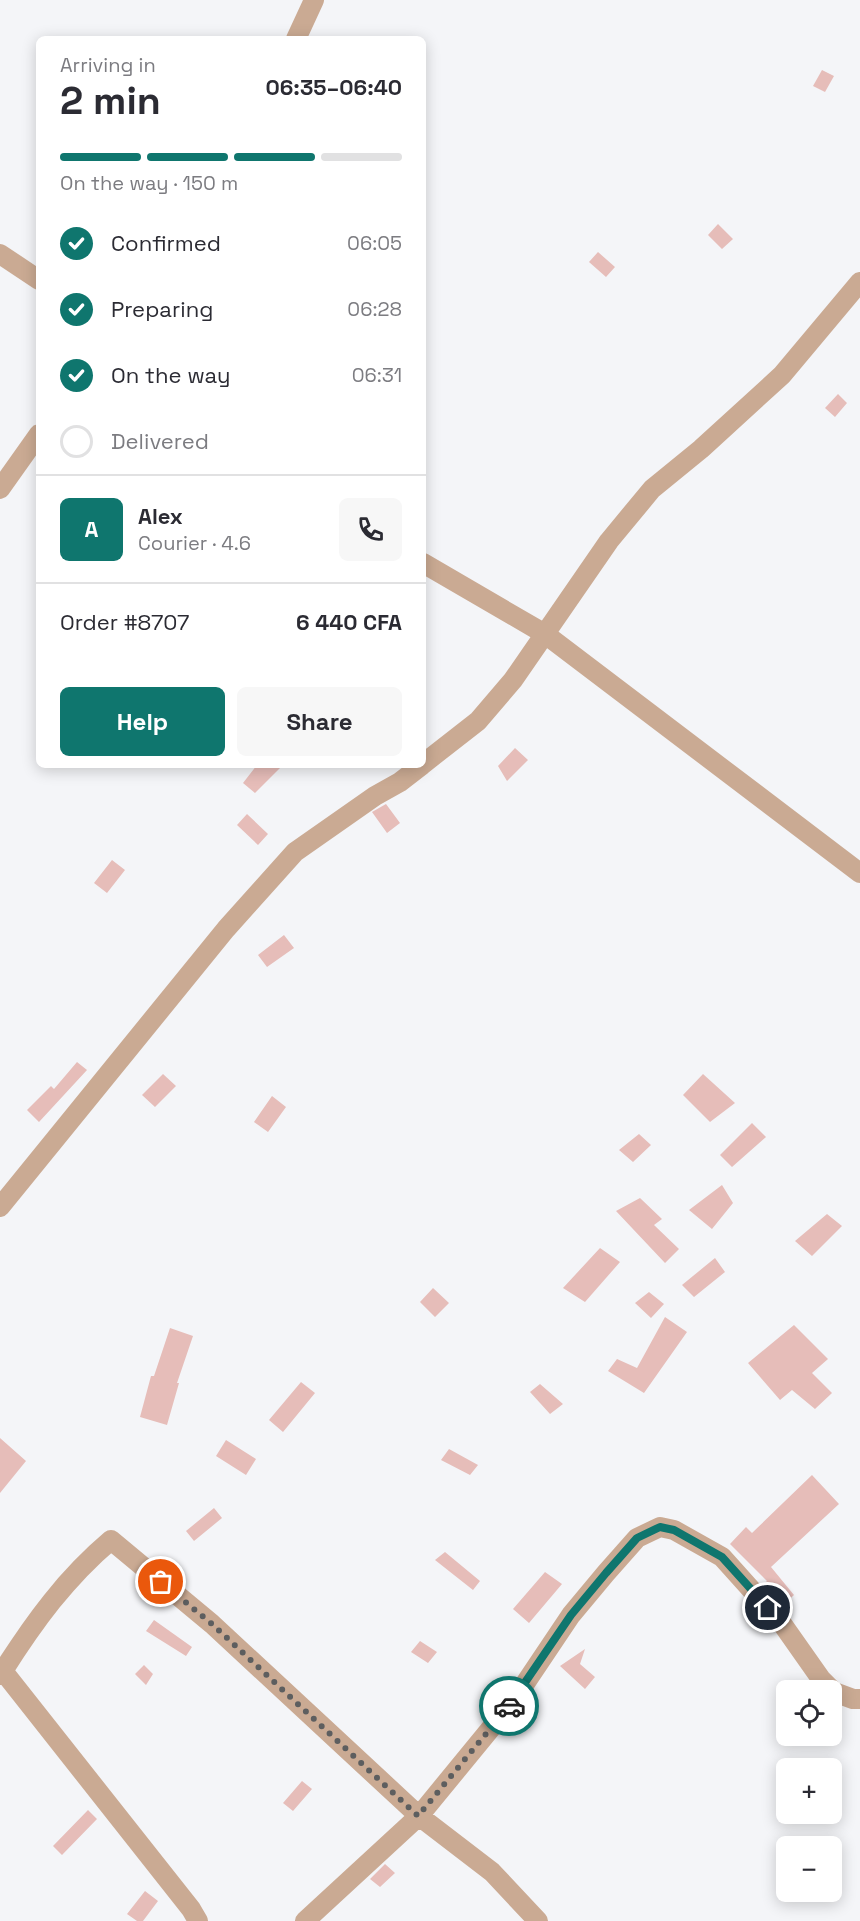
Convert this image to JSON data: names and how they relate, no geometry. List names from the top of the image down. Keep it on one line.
{"page":{"heading":["2 min","Arriving in","06:35–06:40"],"panel":["Alex","Courier · 4.6","Order #8707","6 440 CFA"],"bar":"On the way · 150 m","list":[["Confirmed","06:05"],["Preparing","06:28"],["On the way","06:31"],"Delivered"],"round":"A","buttons":["Help","Share"],"map_buttons":["+","−"]}}
